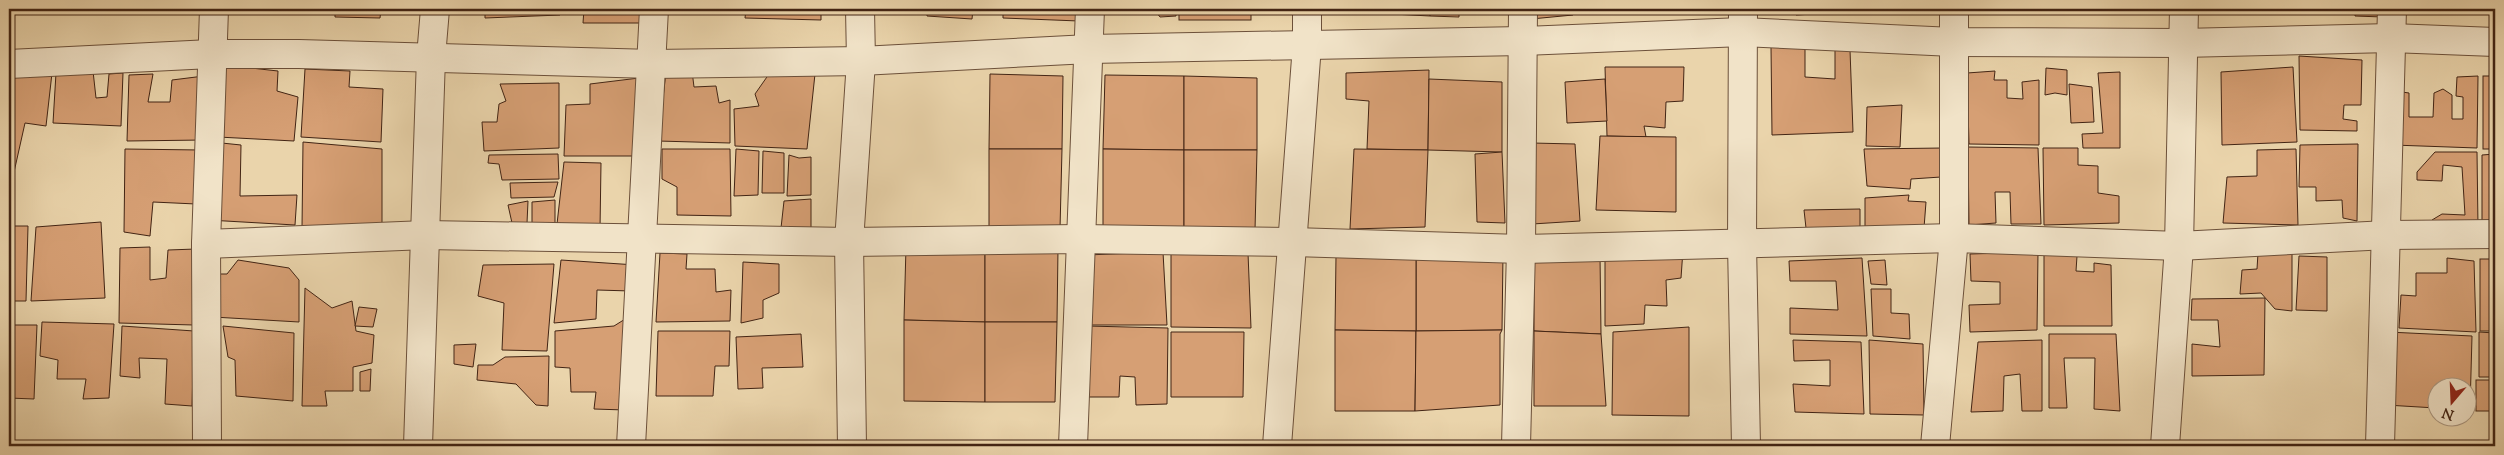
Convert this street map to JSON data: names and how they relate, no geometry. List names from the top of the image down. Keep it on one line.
{"north":"bottom"}
